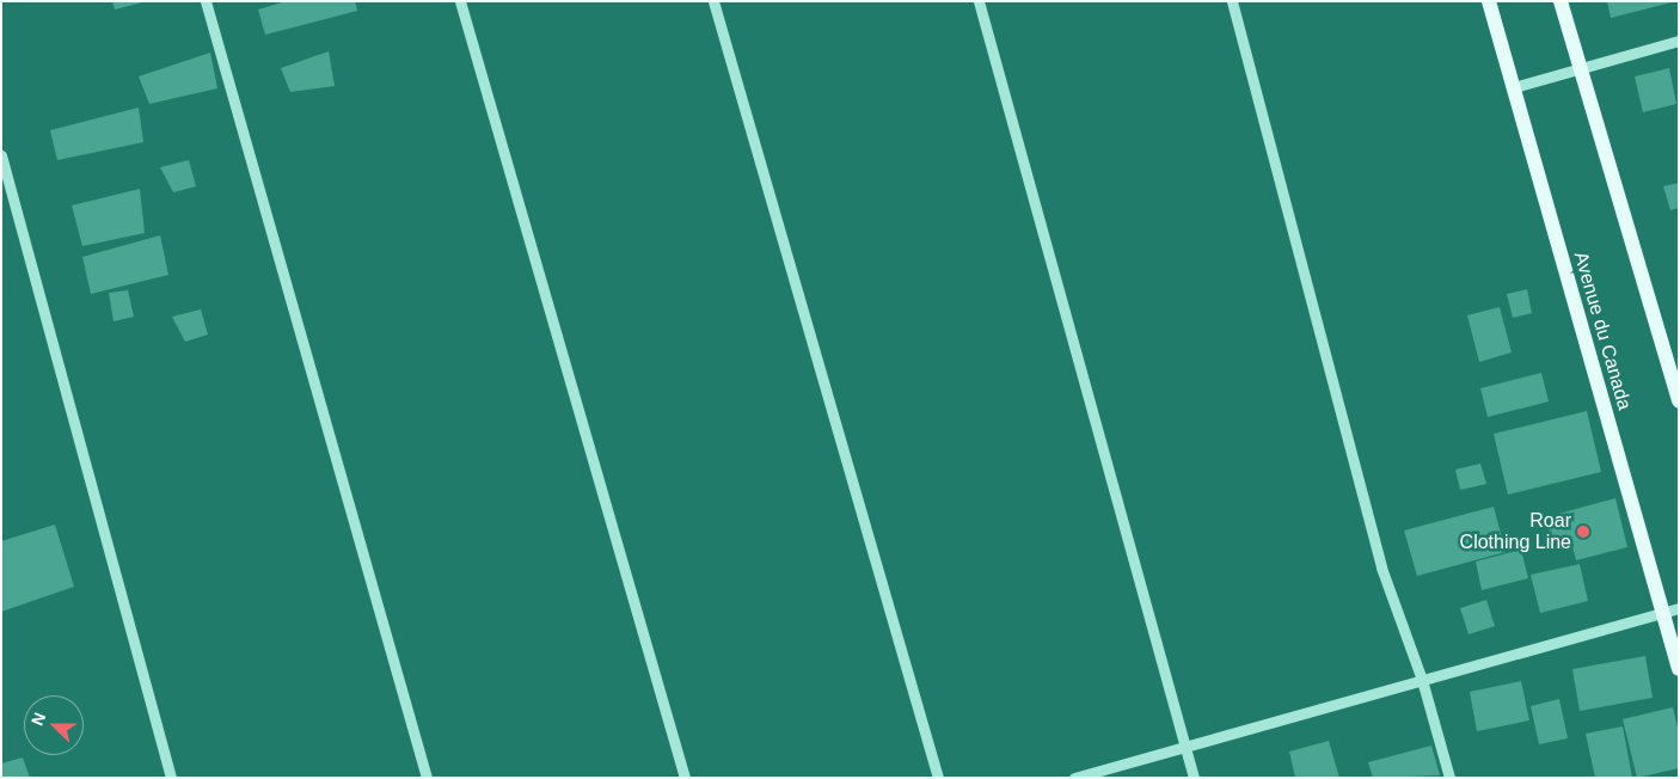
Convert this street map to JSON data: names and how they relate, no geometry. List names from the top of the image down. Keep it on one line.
{"streets":{"main road":["Avenue du Canada"]},"places":["Roar Clothing Line"],"north":"left"}
